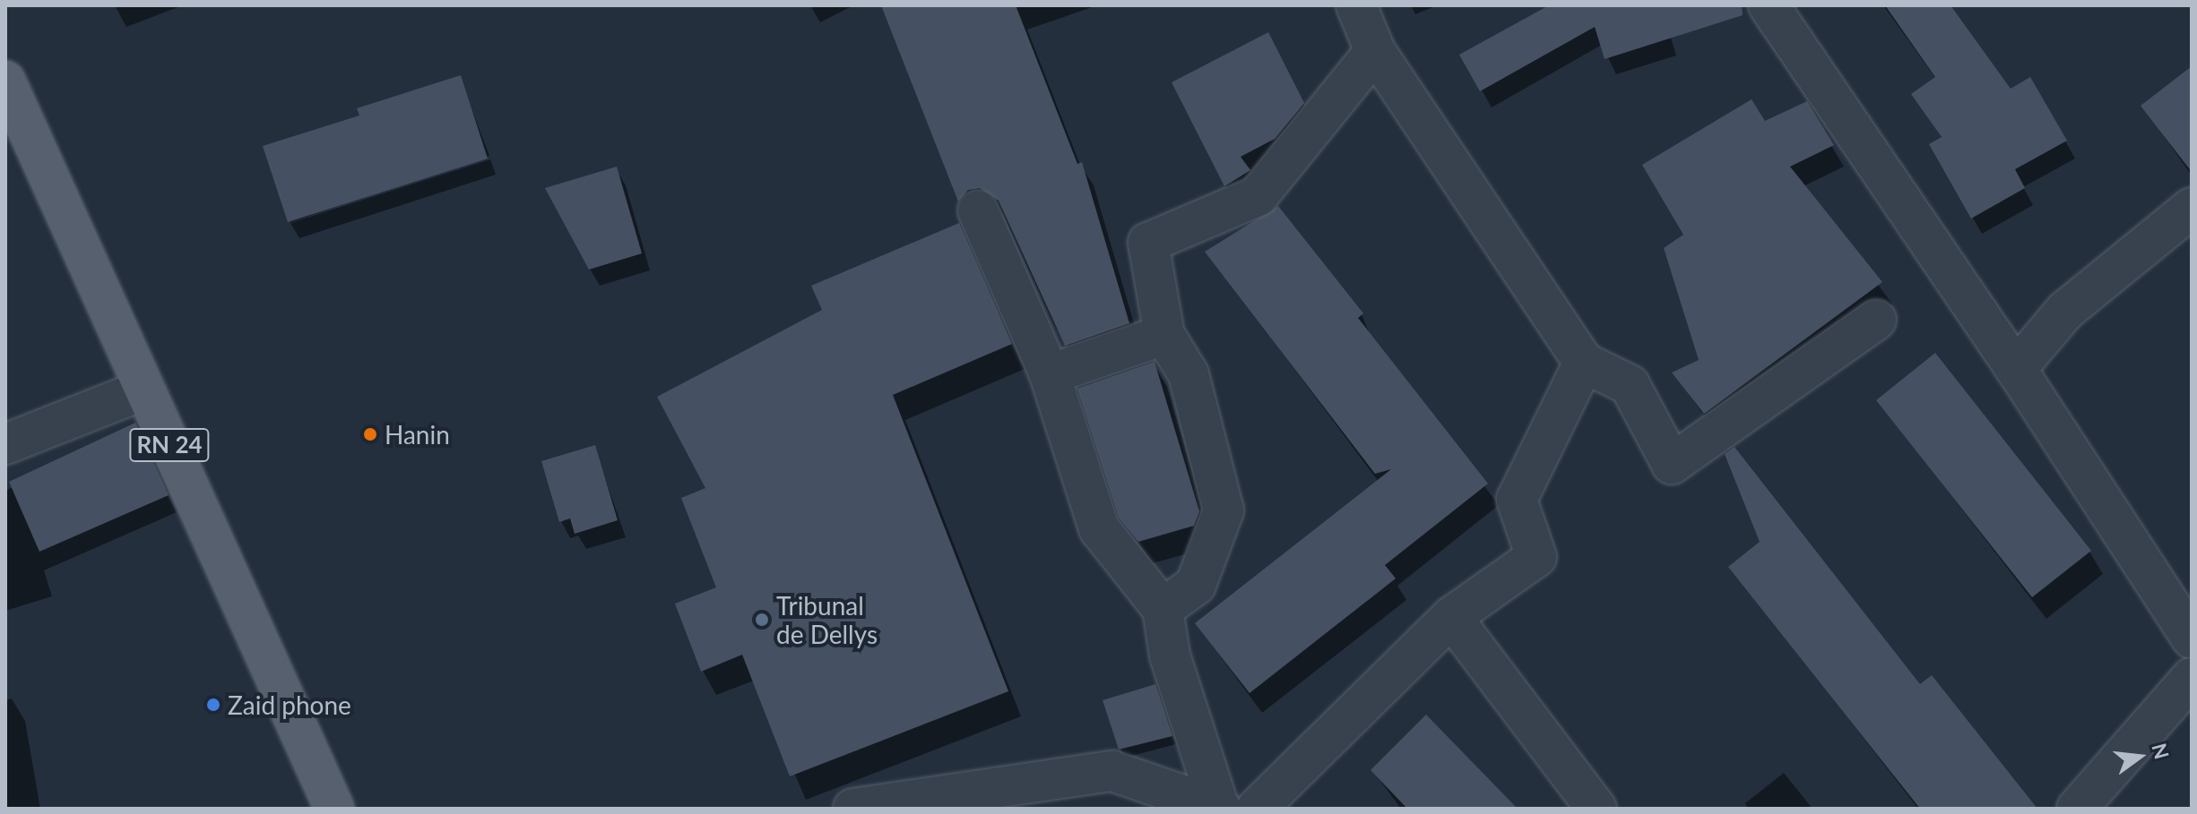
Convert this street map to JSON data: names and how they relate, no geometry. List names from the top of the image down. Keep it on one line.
{"streets":{"main road":["RN 24"]},"places":["Hanin","Tribunal de Dellys","Zaid phone"],"north":"right"}
